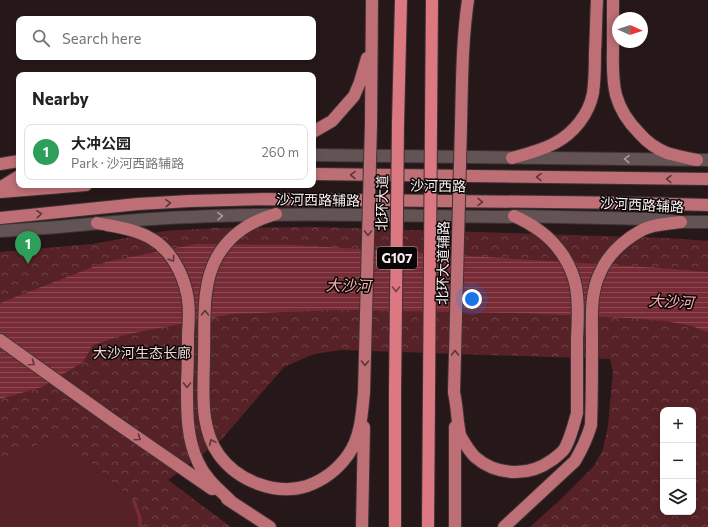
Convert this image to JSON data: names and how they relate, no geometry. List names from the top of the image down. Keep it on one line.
{"streets":{"highway":["北环大道","G107"],"main road":["沙河西路","沙河西路辅路","北环大道辅路"]},"water":["大沙河"],"parks":["大沙河生态长廊"],"north":"right","page":{"search":"Search here","heading":"Nearby","list":[{"mark":"1","name":"大冲公园","note":"Park · 沙河西路辅路","value":"260 m"}],"pins":"1","map_buttons":["+","−"]}}
